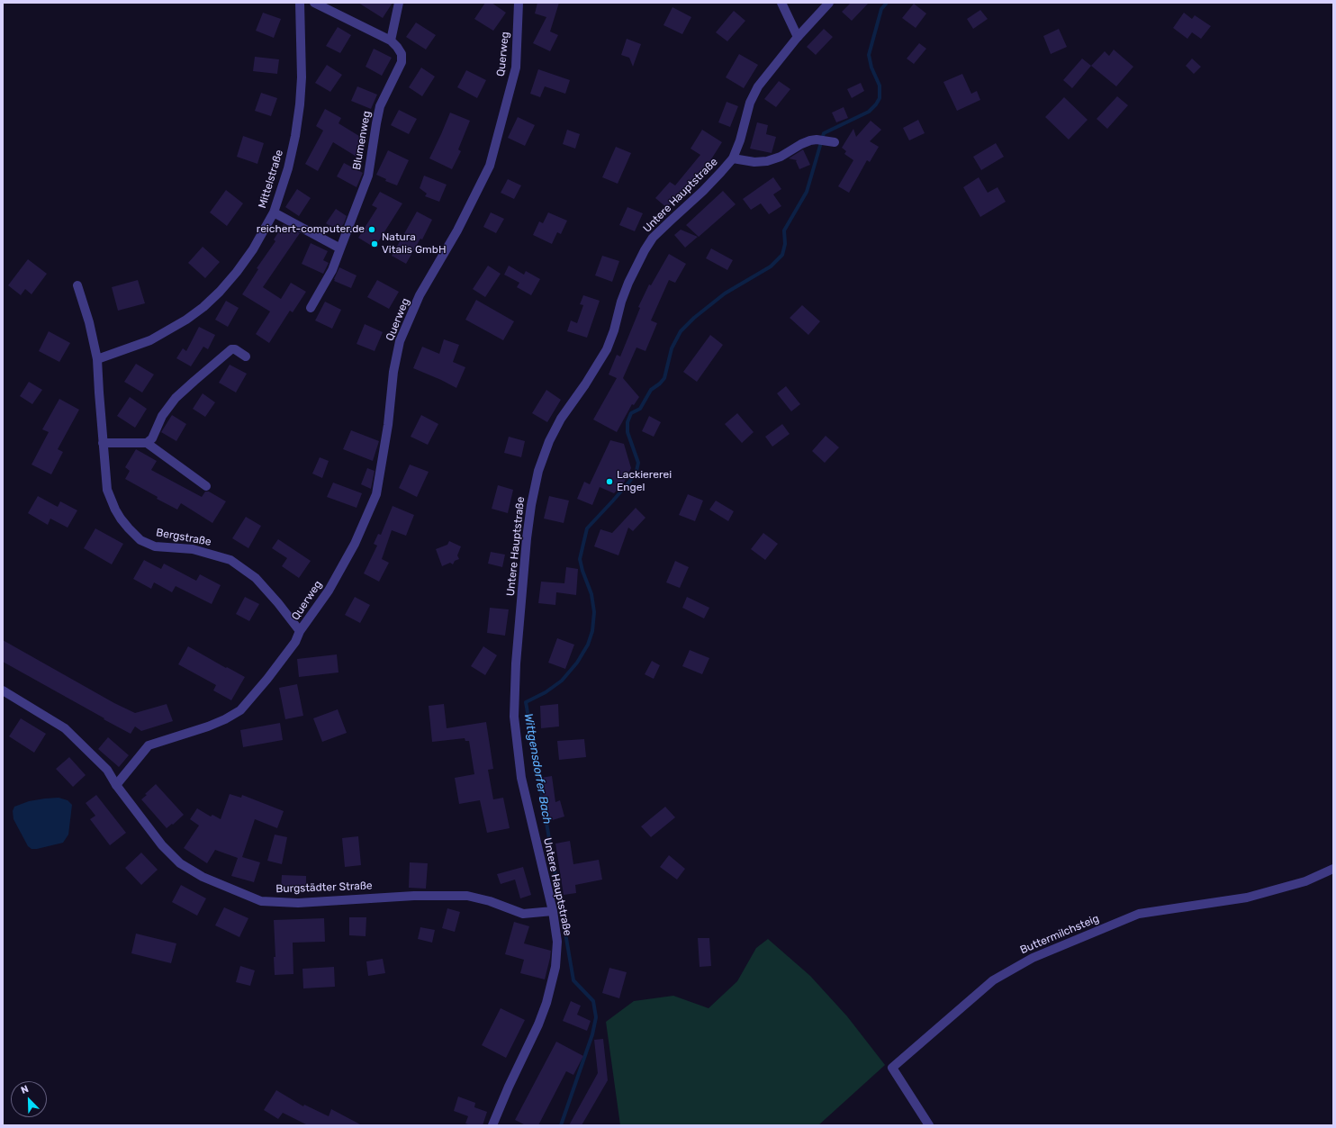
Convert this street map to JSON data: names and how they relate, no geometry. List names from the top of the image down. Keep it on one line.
{"streets":{"street":["Querweg","Blumenweg","Mittelstraße","Untere Hauptstraße","Bergstraße","Burgstädter Straße","Buttermilchsteig"]},"crossings":[["Querweg","Bergstraße"],["Querweg","Burgstädter Straße"],["Mittelstraße","Bergstraße"],["Untere Hauptstraße","Burgstädter Straße"]],"water":["Wittgensdorfer Bach"],"places":["reichert-computer.de","Natura Vitalis GmbH","Lackiererei Engel"],"north":"top left"}
